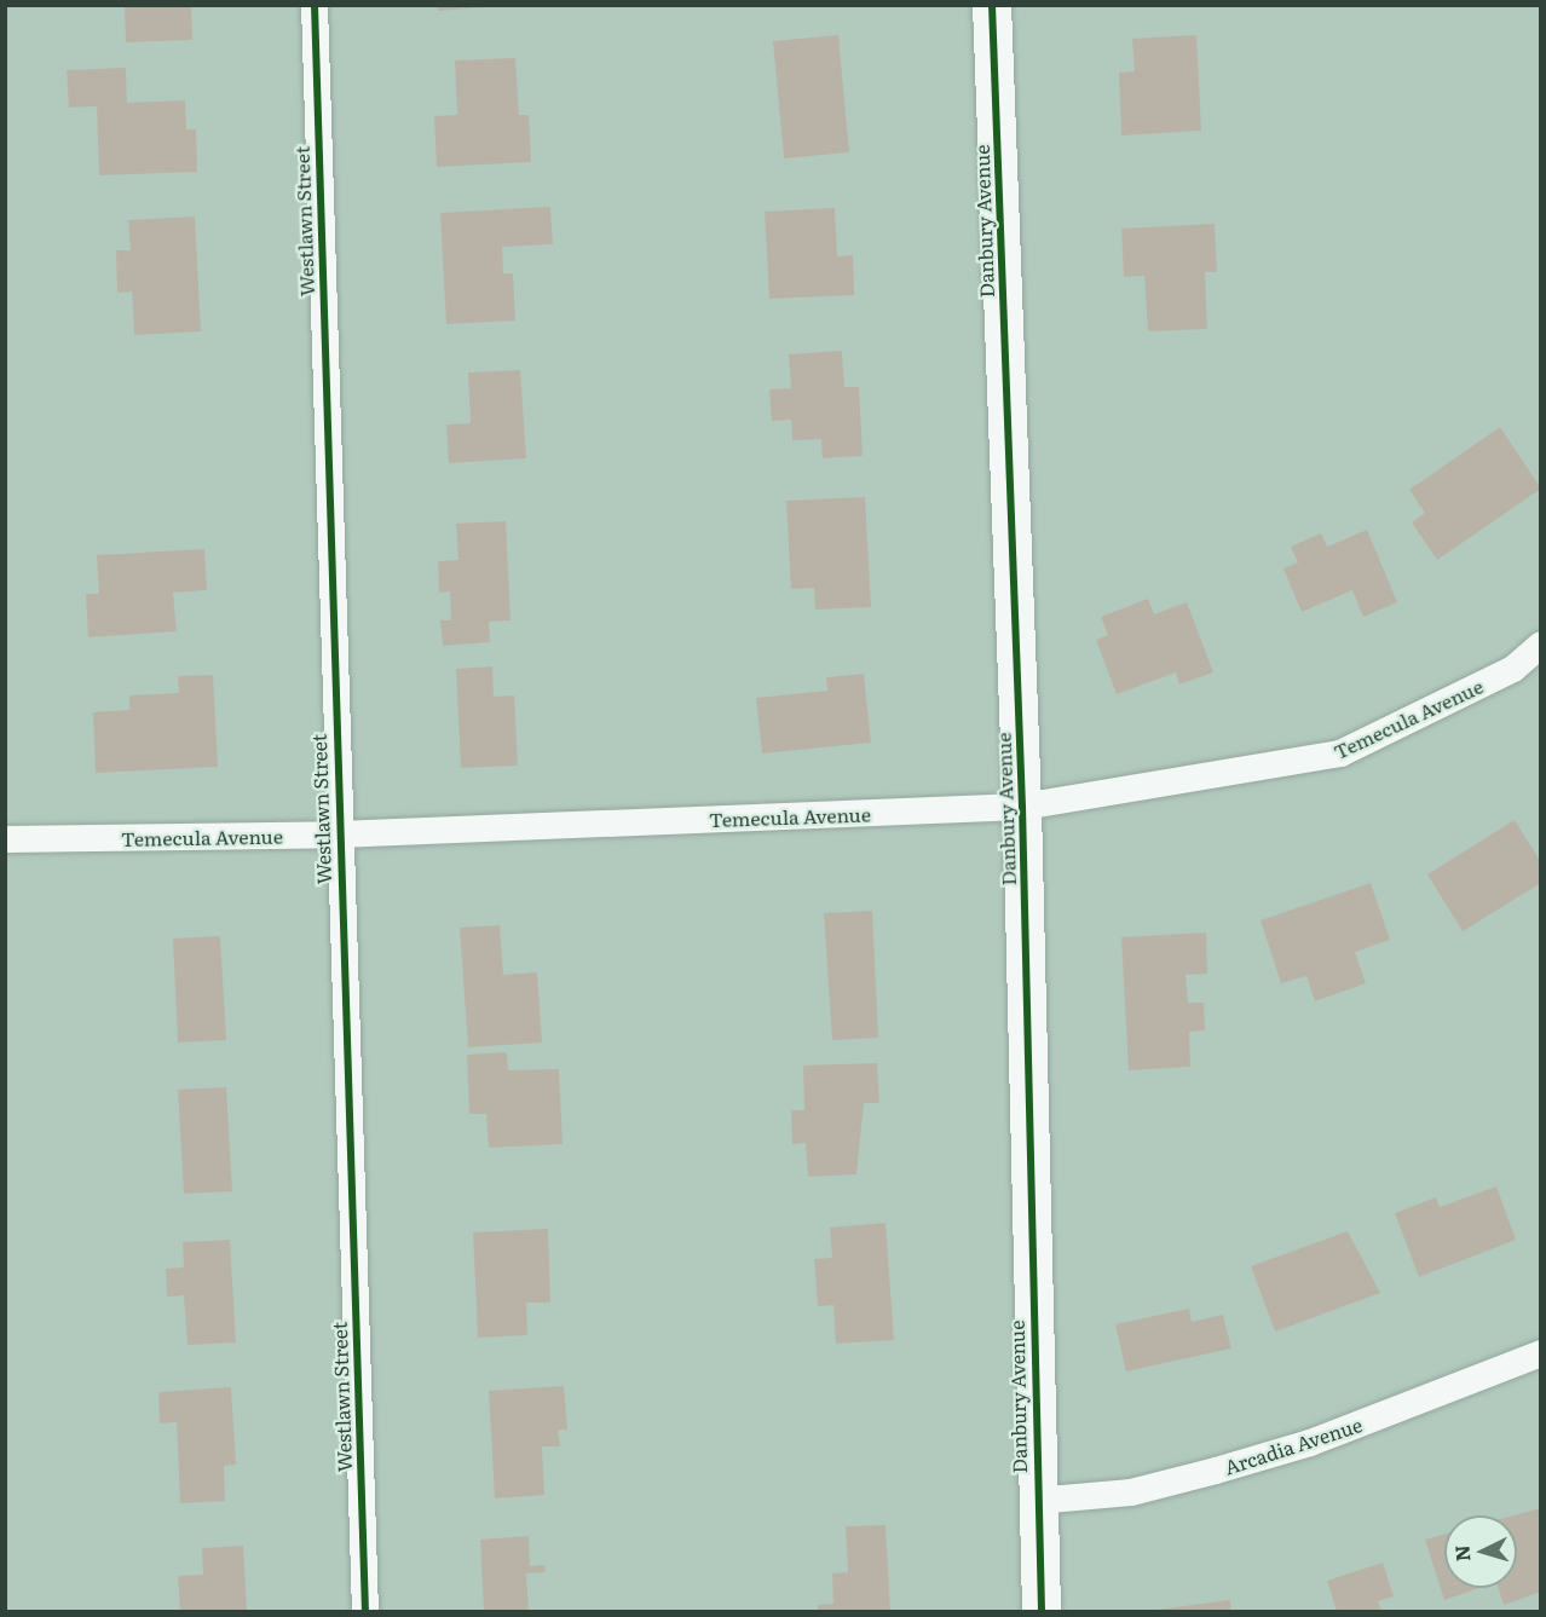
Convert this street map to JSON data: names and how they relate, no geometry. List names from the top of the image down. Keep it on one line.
{"streets":{"street":["Westlawn Street","Danbury Avenue","Temecula Avenue","Arcadia Avenue"]},"crossings":[["Westlawn Street","Temecula Avenue"],["Danbury Avenue","Temecula Avenue"],["Danbury Avenue","Arcadia Avenue"]],"north":"left"}
